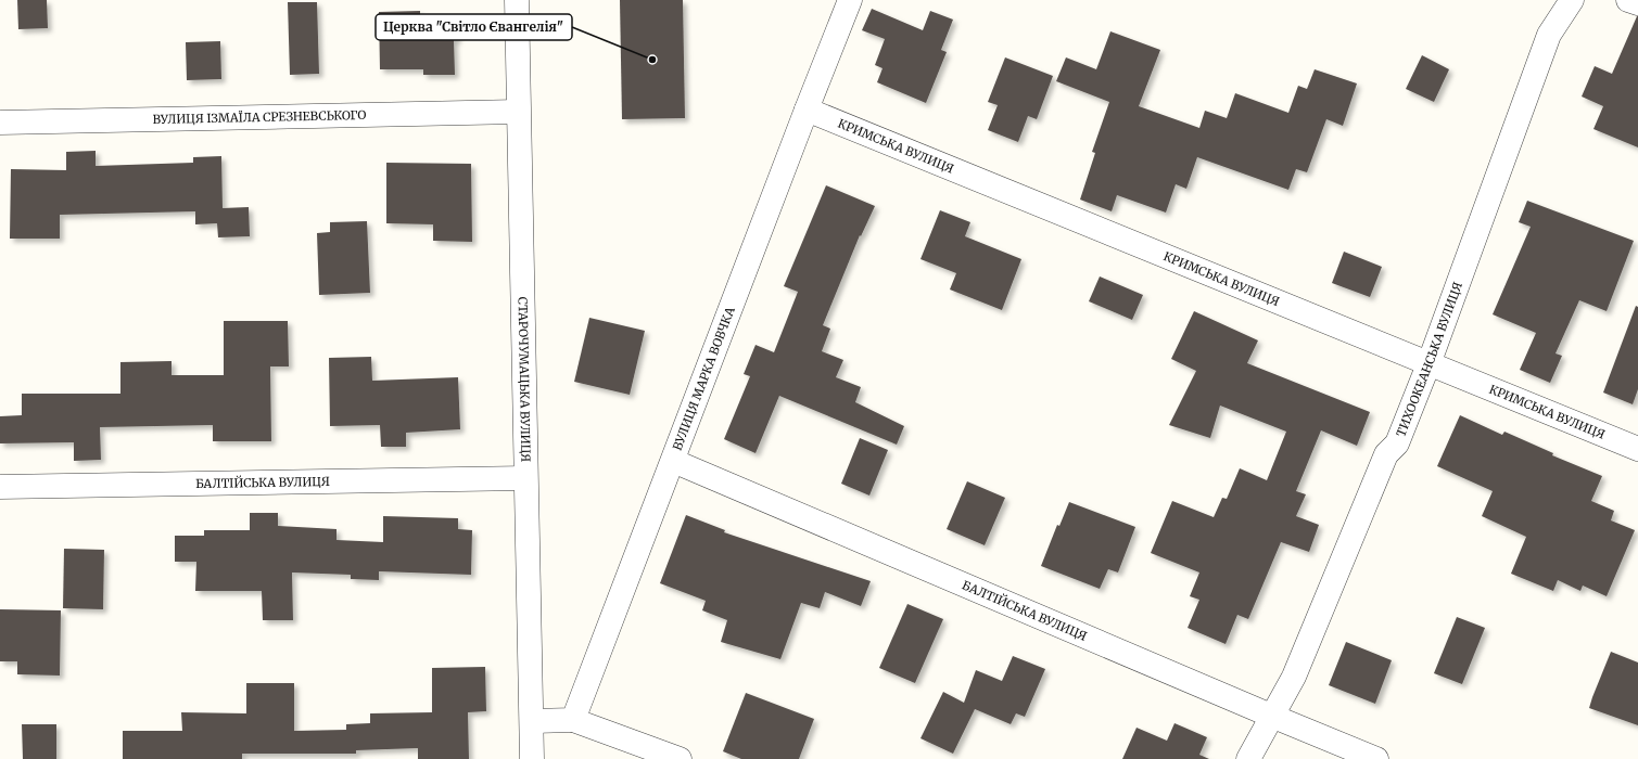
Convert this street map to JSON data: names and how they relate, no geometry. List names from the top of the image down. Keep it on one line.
{"streets":{"street":["ВУЛИЦЯ ІЗМАЇЛА СРЕЗНЕВСЬКОГО","КРИМСЬКА ВУЛИЦЯ","ТИХООКЕАНСЬКА ВУЛИЦЯ","СТАРОЧУМАЦЬКА ВУЛИЦЯ","ВУЛИЦЯ МАРКА ВОВЧКА","БАЛТІЙСЬКА ВУЛИЦЯ"]},"crossings":[["ВУЛИЦЯ ІЗМАЇЛА СРЕЗНЕВСЬКОГО","СТАРОЧУМАЦЬКА ВУЛИЦЯ"],["КРИМСЬКА ВУЛИЦЯ","ТИХООКЕАНСЬКА ВУЛИЦЯ"],["КРИМСЬКА ВУЛИЦЯ","ВУЛИЦЯ МАРКА ВОВЧКА"],["ТИХООКЕАНСЬКА ВУЛИЦЯ","БАЛТІЙСЬКА ВУЛИЦЯ"],["СТАРОЧУМАЦЬКА ВУЛИЦЯ","БАЛТІЙСЬКА ВУЛИЦЯ"],["ВУЛИЦЯ МАРКА ВОВЧКА","БАЛТІЙСЬКА ВУЛИЦЯ"]],"places":["Церква \"Світло Євангелія\""]}
